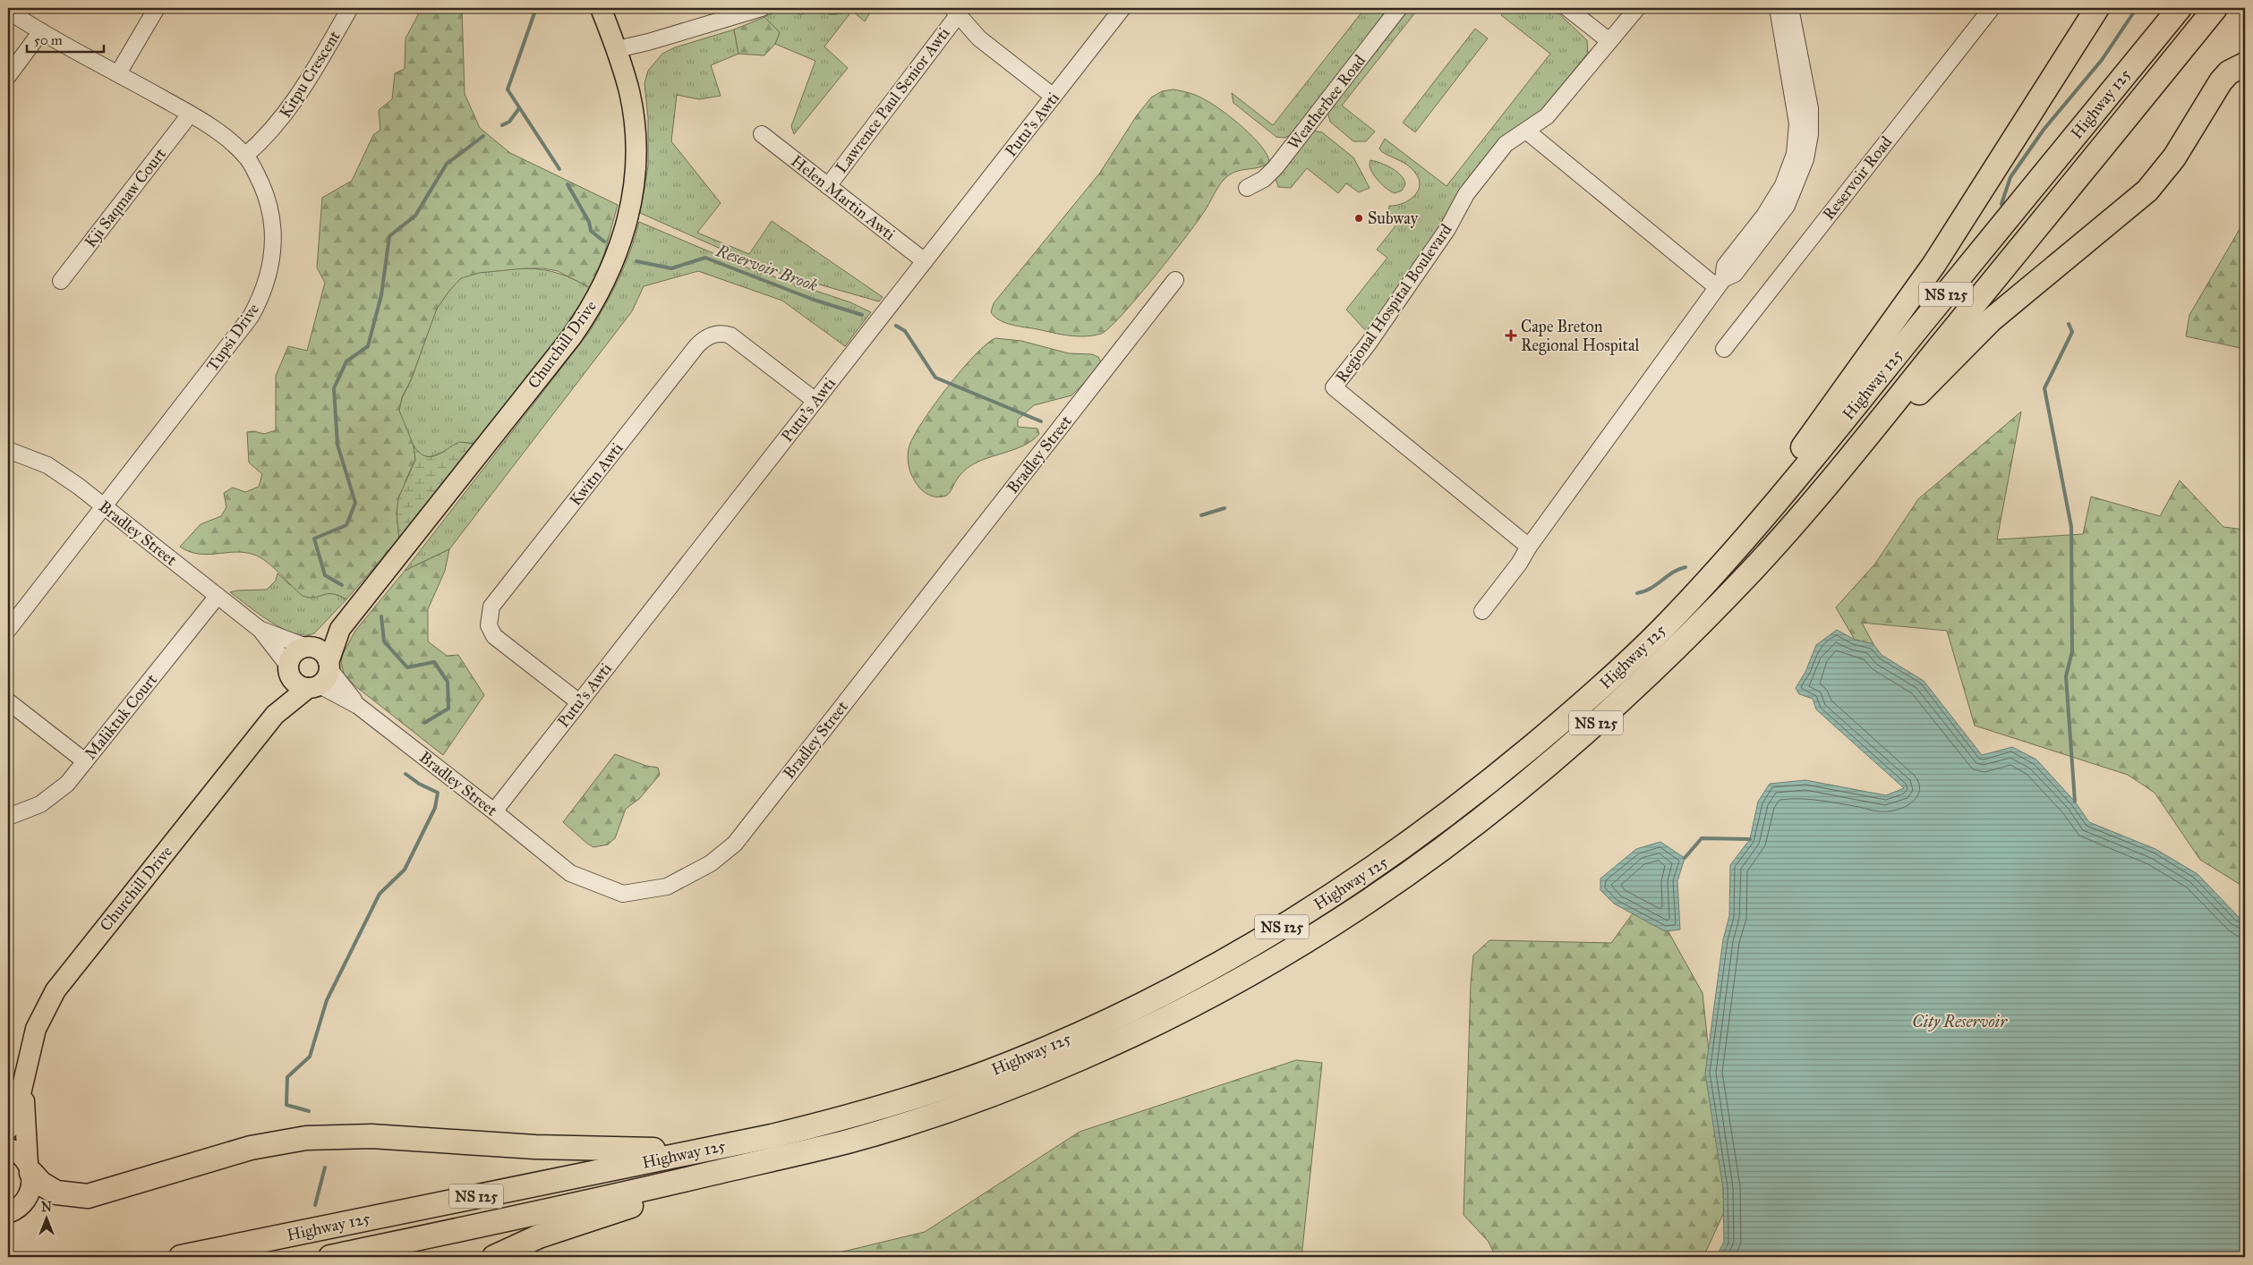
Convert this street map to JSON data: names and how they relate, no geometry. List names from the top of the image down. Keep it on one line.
{"streets":{"highway":["Highway 125","NS 125"],"main road":["Churchill Drive"],"street":["Kitpu Crescent","Lawrence Paul Senior Awti","Weatherbee Road","Putu's Awti","Reservoir Road","Kji Saqmaw Court","Helen Martin Awti","Regional Hospital Boulevard","Tupsi Drive","Bradley Street","Kwitn Awti","Maliktuk Court"]},"crossings":[["Kitpu Crescent","Tupsi Drive"],["Lawrence Paul Senior Awti","Helen Martin Awti"],["Putu's Awti","Helen Martin Awti"],["Putu's Awti","Bradley Street"],["Putu's Awti","Kwitn Awti"],["Kji Saqmaw Court","Tupsi Drive"],["Tupsi Drive","Bradley Street"],["Churchill Drive","Bradley Street"],["Bradley Street","Maliktuk Court"]],"water":["Reservoir Brook","City Reservoir"],"places":{"other":["Subway"],"health":["Cape Breton Regional Hospital"]},"scale_bar":"50 m","north":"top"}
